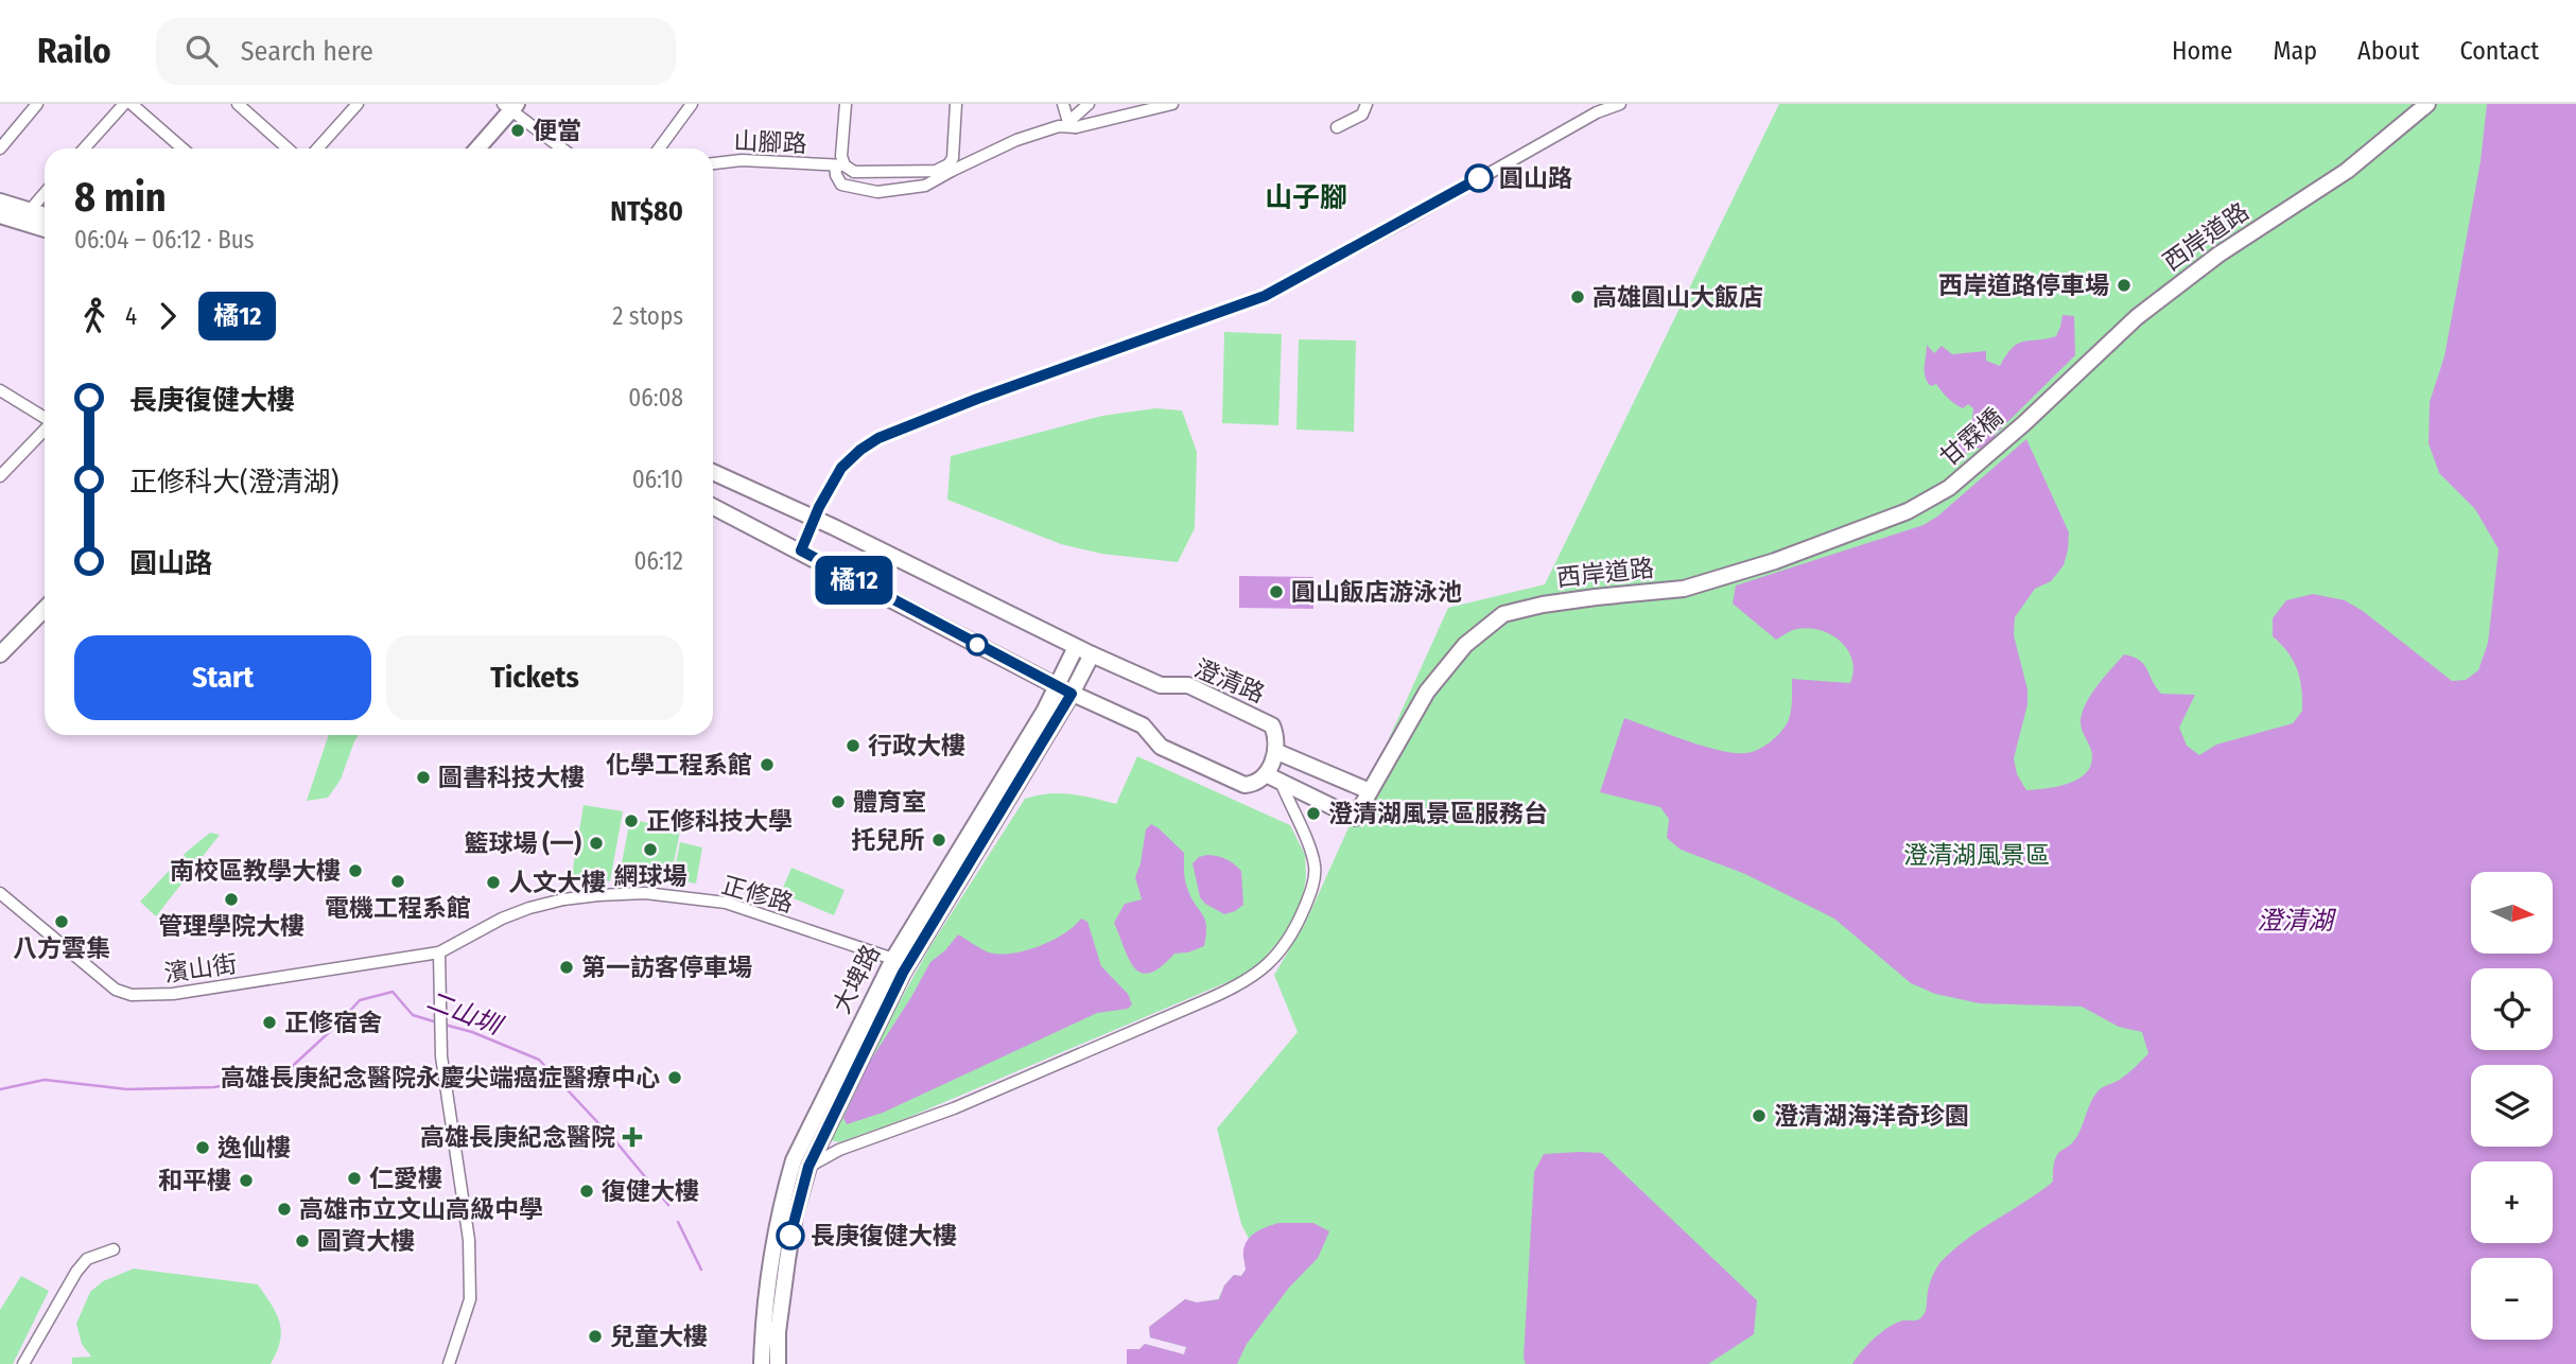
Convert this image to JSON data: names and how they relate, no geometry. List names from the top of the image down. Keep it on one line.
{"streets":{"main road":["西岸道路","甘霖橋","澄清路","大埤路"],"street":["山腳路","正修路","濱山街"]},"crossings":[["西岸道路","甘霖橋"],["澄清路","大埤路"],["正修路","濱山街"],["正修路","大埤路"]],"districts":["山子腳"],"water":["澄清湖","二山圳"],"parks":["澄清湖風景區"],"places":{"other":["便當","圓山路","西岸道路停車場","高雄圓山大飯店","圓山飯店游泳池","行政大樓","化學工程系館","圖書科技大樓","體育室","澄清湖風景區服務台","正修科技大學","托兒所","籃球場 (一)","網球場","南校區教學大樓","電機工程系館","人文大樓","管理學院大樓","八方雲集","第一訪客停車場","正修宿舍","高雄長庚紀念醫院永慶尖端癌症醫療中心","澄清湖海洋奇珍園","逸仙樓","仁愛樓","和平樓","復健大樓","高雄市立文山高級中學","長庚復健大樓","圖資大樓","兒童大樓"],"health":["高雄長庚紀念醫院"]},"lines":["bus line 橘12"],"north":"right","page":{"header":"Railo","search":"Search here","nav":["Home","Map","About","Contact"],"on_map":"橘12","heading":["8 min","06:04 – 06:12 · Bus","NT$80"],"legs":["4","橘12","2 stops"],"list":[{"name":"長庚復健大樓","value":"06:08"},{"name":"正修科大(澄清湖)","value":"06:10"},{"name":"圓山路","value":"06:12"}],"buttons":["Start","Tickets"],"map_buttons":["+","−"]}}
